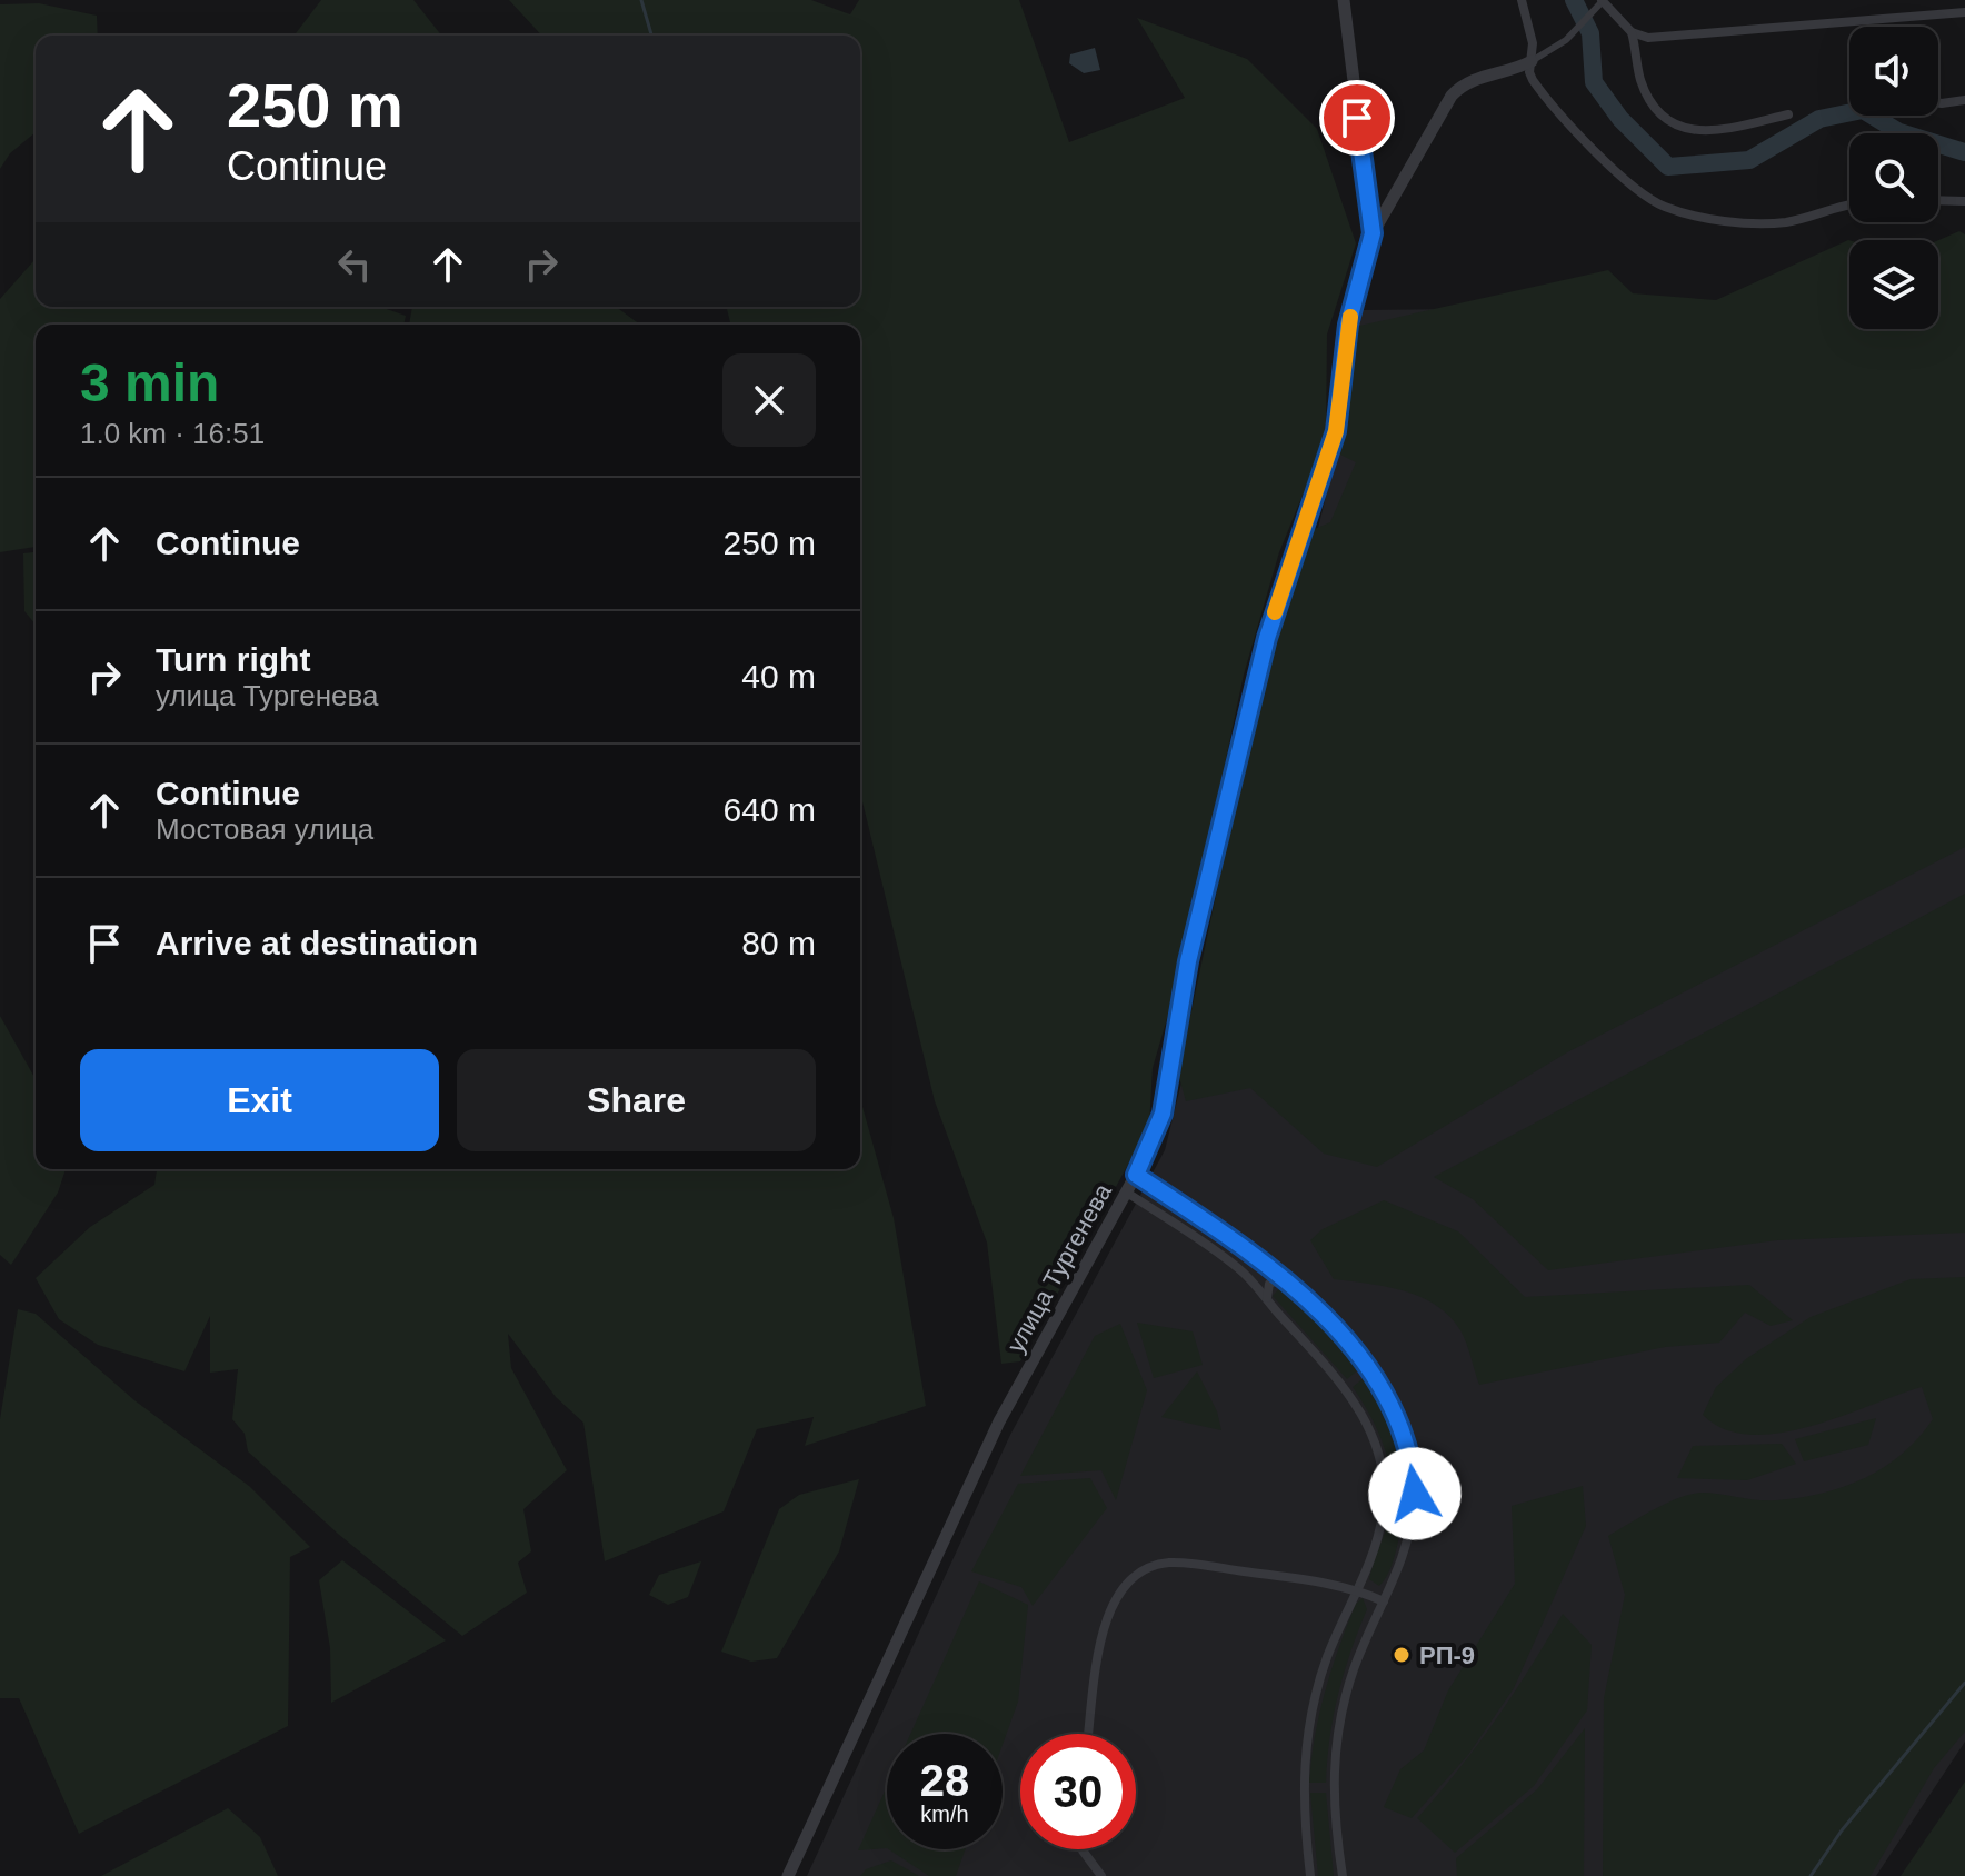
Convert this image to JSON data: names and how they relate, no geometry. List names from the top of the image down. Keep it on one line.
{"streets":{"street":["улица Тургенева"]},"places":["РП-9"],"page":{"turn":["250 m","Continue"],"heading":["3 min","1.0 km · 16:51"],"list":[{"name":"Continue","value":"250 m"},{"name":"Turn right","note":"улица Тургенева","value":"40 m"},{"name":"Continue","note":"Мостовая улица","value":"640 m"},{"name":"Arrive at destination","value":"80 m"}],"buttons":["Exit","Share"],"speed":"28 km/h","limit":"30"}}
